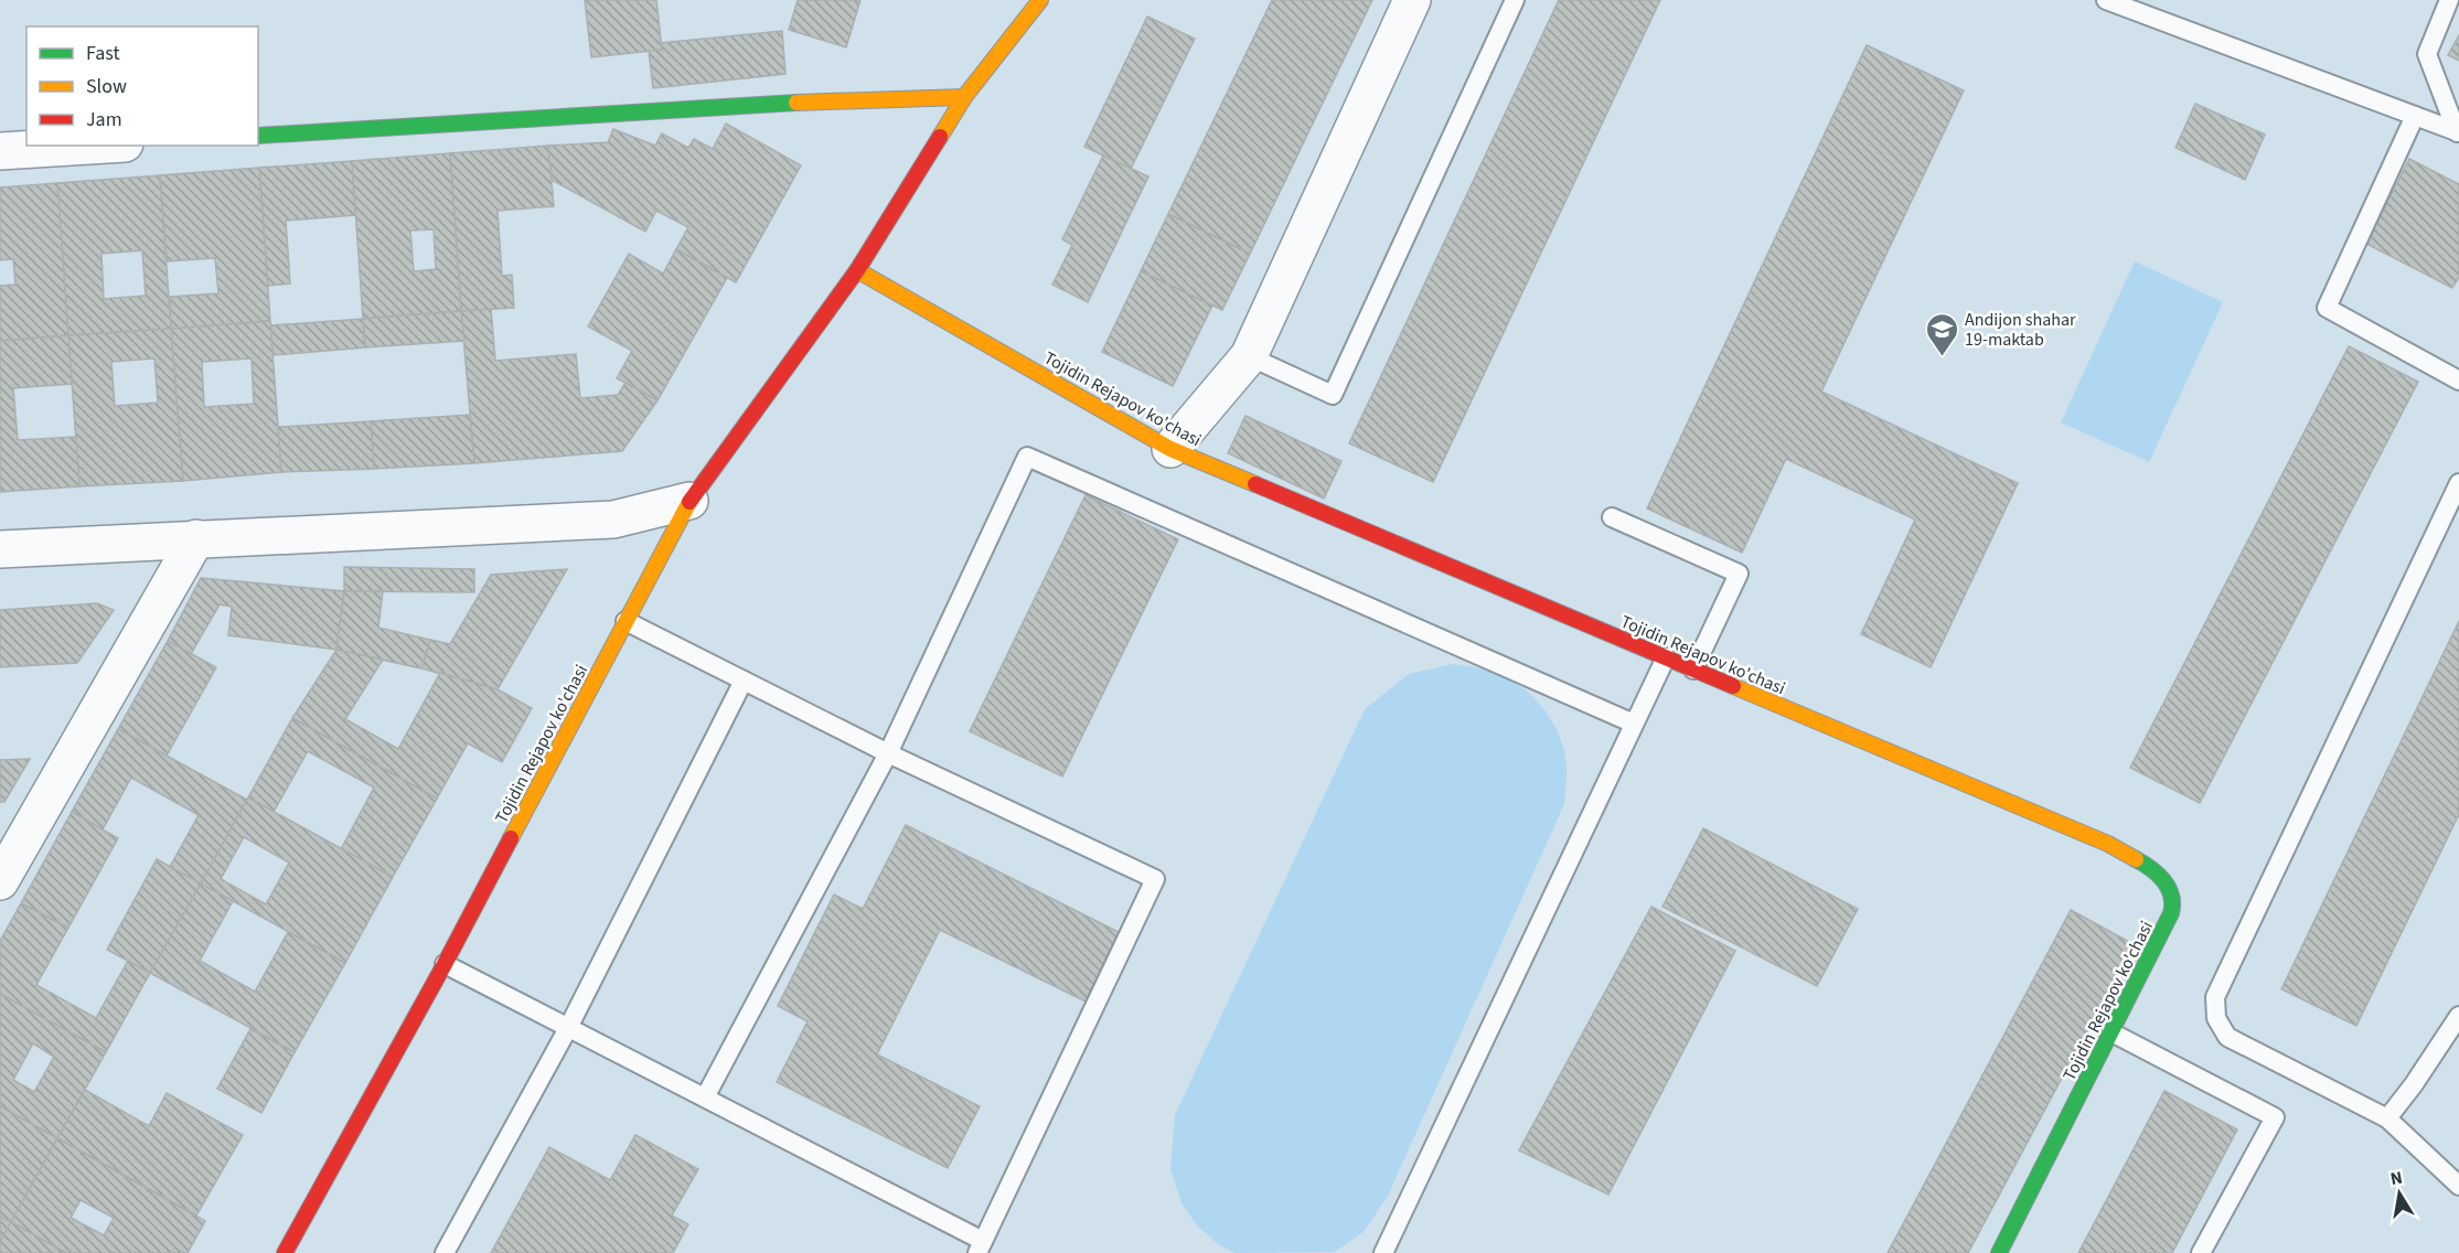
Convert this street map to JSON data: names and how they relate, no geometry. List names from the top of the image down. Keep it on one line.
{"streets":{"street":["Tojidin Rejapov ko'chasi"]},"places":{"school or university":["Andijon shahar 19-maktab"]},"legend":["Fast","Slow","Jam"],"north":"top"}
